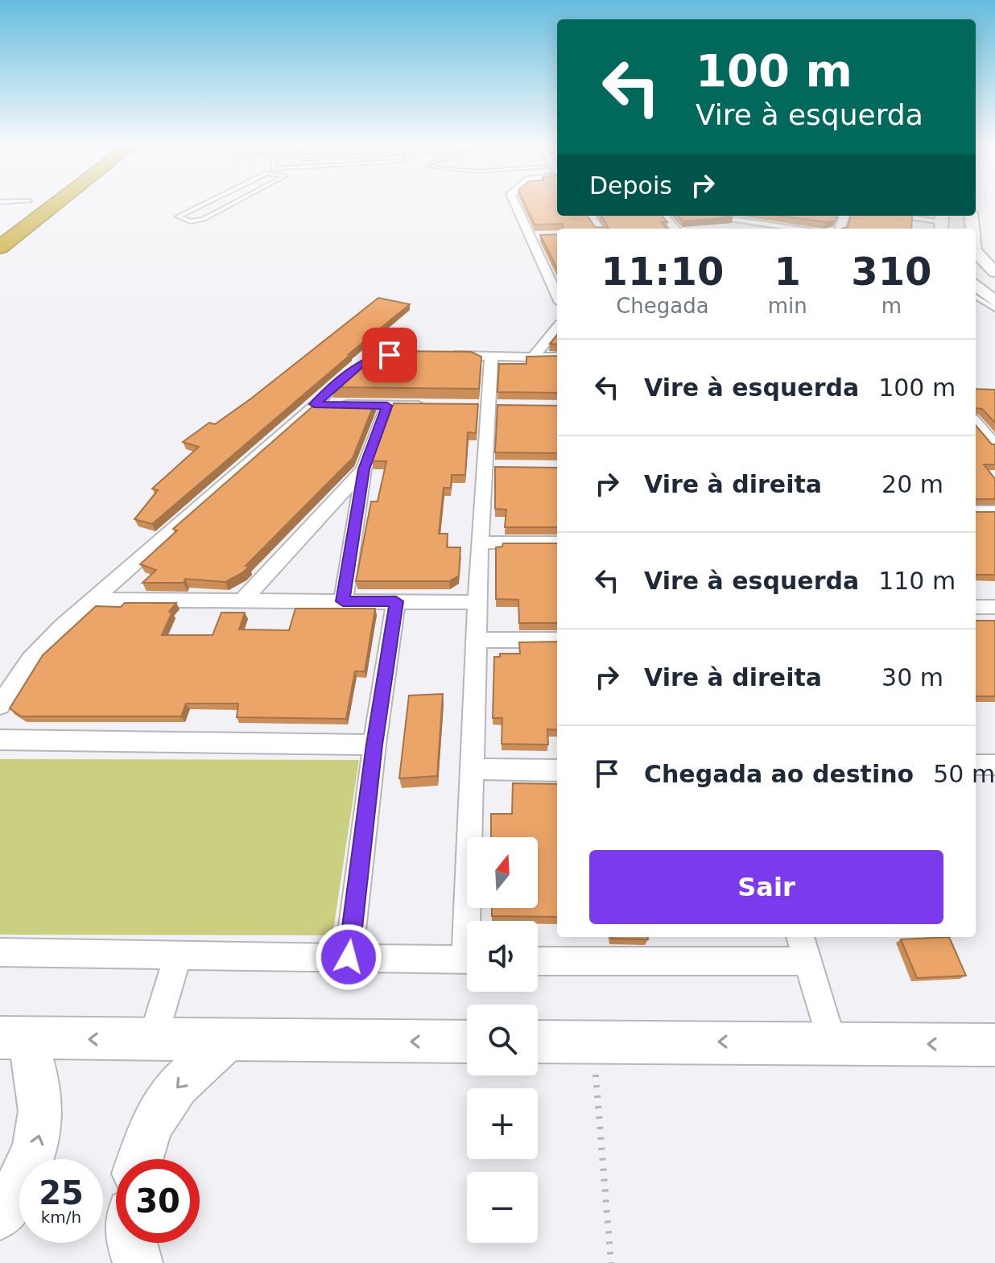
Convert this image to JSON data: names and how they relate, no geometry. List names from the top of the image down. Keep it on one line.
{"north":"top","page":{"turn":["100 m","Vire à esquerda"],"then":"Depois","eta":["11:10","Chegada","1","min","310","m"],"list":[{"name":"Vire à esquerda","value":"100 m"},{"name":"Vire à direita","value":"20 m"},{"name":"Vire à esquerda","value":"110 m"},{"name":"Vire à direita","value":"30 m"},{"name":"Chegada ao destino","value":"50 m"}],"map_buttons":["+","−"],"buttons":"Sair","speed":"25 km/h","limit":"30"}}
